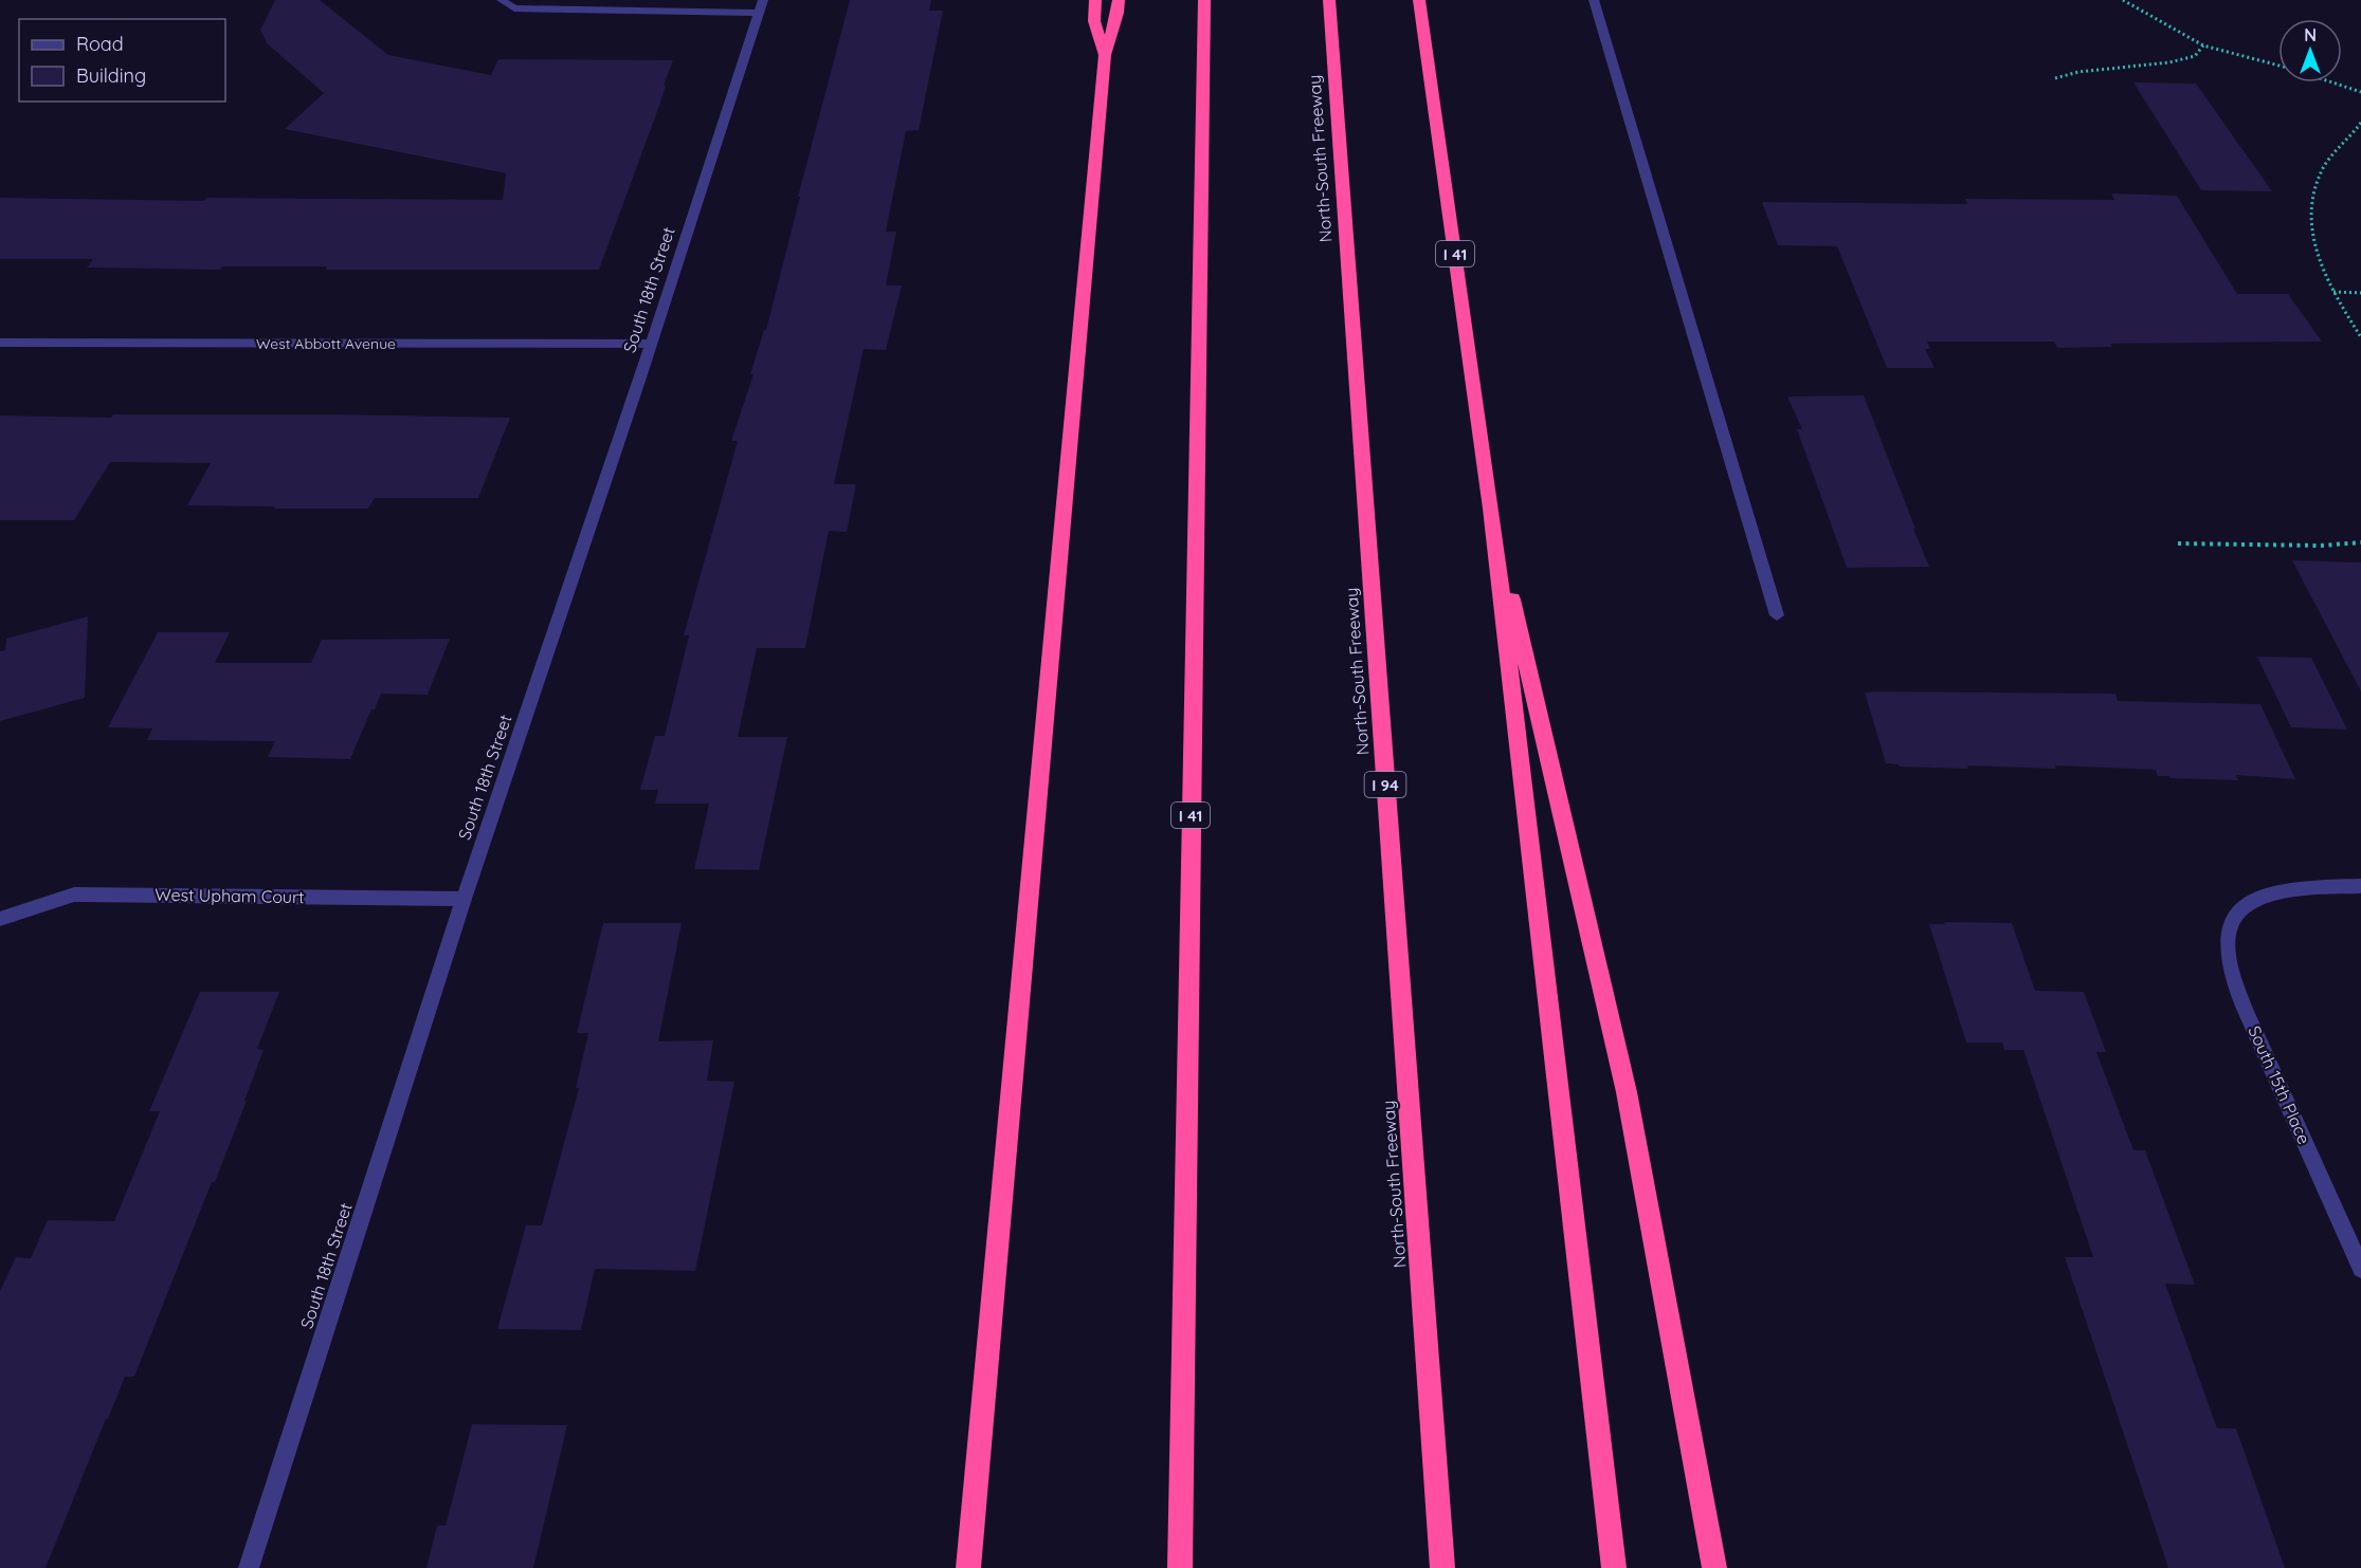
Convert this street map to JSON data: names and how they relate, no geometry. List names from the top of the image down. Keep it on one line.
{"streets":{"highway":["North-South Freeway","I 41","I 94"],"street":["South 18th Street","West Abbott Avenue","West Upham Court","South 15th Place"]},"crossings":[["South 18th Street","West Abbott Avenue"],["South 18th Street","West Upham Court"]],"legend":["Road","Building"],"north":"top"}
